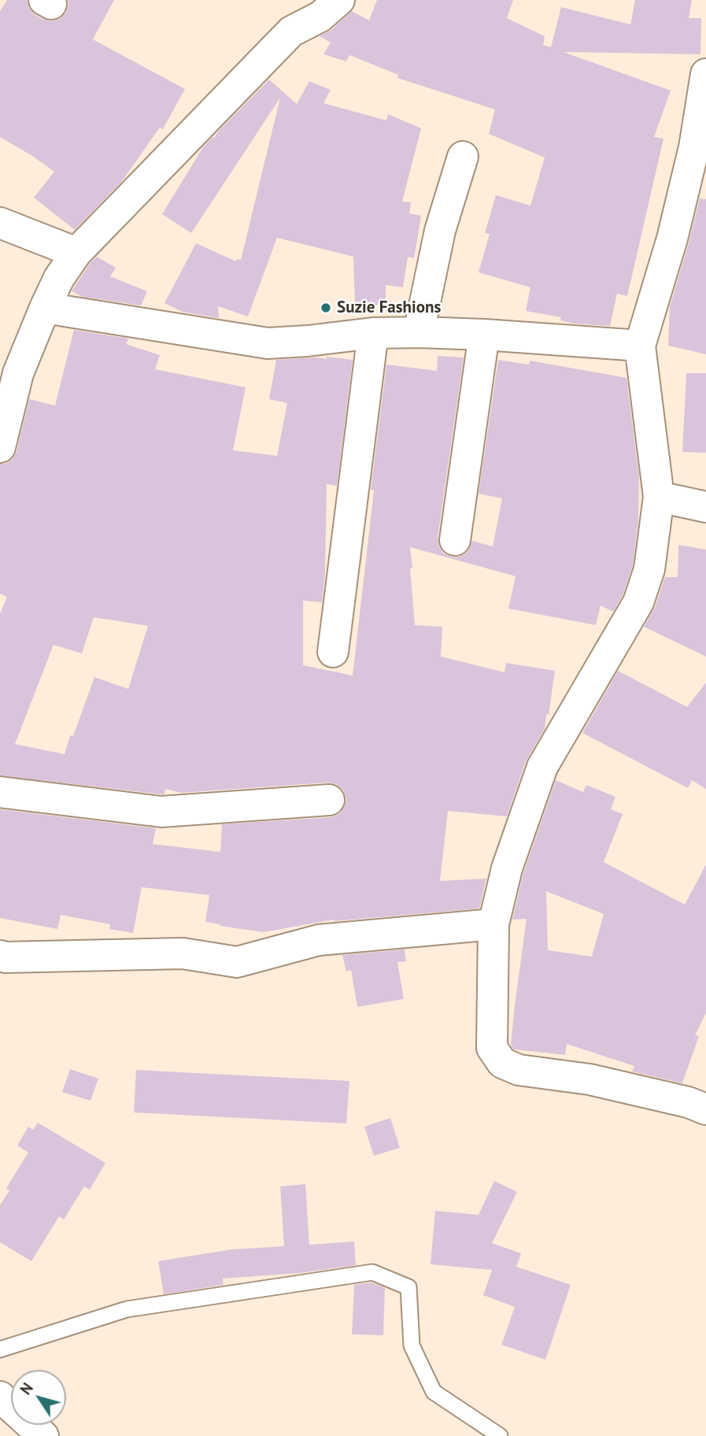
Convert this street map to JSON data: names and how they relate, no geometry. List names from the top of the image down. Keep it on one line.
{"places":["Suzie Fashions"],"north":"top left"}
